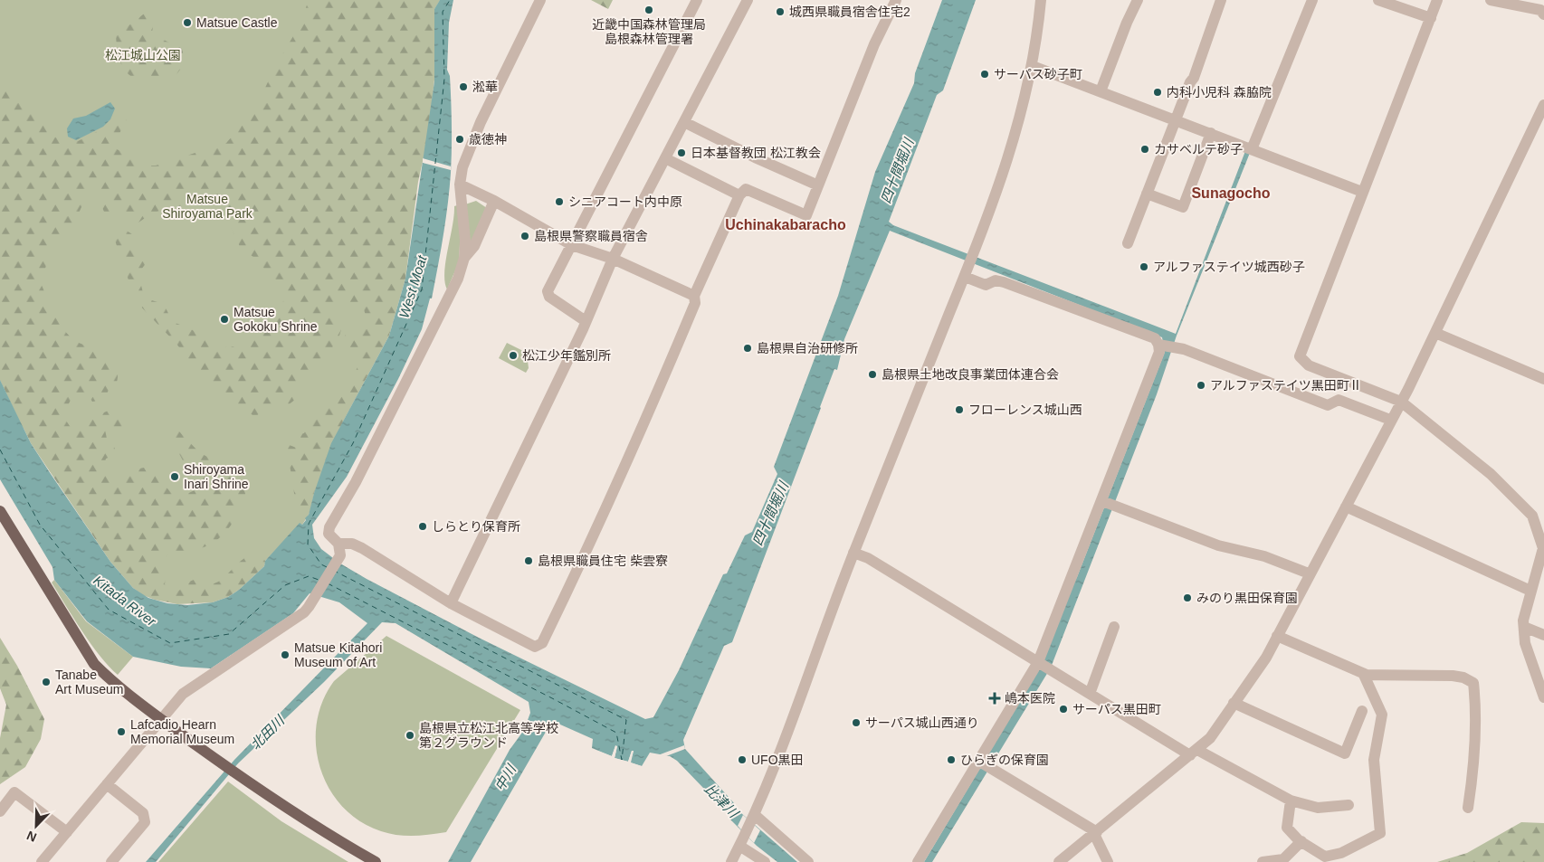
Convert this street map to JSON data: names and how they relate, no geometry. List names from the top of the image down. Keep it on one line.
{"districts":["Sunagocho","Uchinakabaracho"],"water":["四十間堀川","West Moat","Kitada River","北田川","中川","比津川"],"parks":["松江城山公園","Matsue Shiroyama Park"],"places":{"other":["近畿中国森林管理局 島根森林管理署","城西県職員宿舎住宅2","Matsue Castle","サーパス砂子町","淞華","内科小児科 森脇院","歳徳神","カサベルテ砂子","日本基督教団 松江教会","シニアコート内中原","島根県警察職員宿舎","アルファステイツ城西砂子","Matsue Gokoku Shrine","島根県自治研修所","松江少年鑑別所","島根県土地改良事業団体連合会","アルファステイツ黒田町Ⅱ","フローレンス城山西","Shiroyama Inari Shrine","しらとり保育所","島根県職員住宅 柴雲寮","みのり黒田保育園","Matsue Kitahori Museum of Art","Tanabe Art Museum","サーパス黒田町","サーパス城山西通り","Lafcadio Hearn Memorial Museum","島根県立松江北高等学校 第２グラウンド","UFO黒田","ひらぎの保育園"],"health":["嶋本医院"]},"north":"bottom left"}
